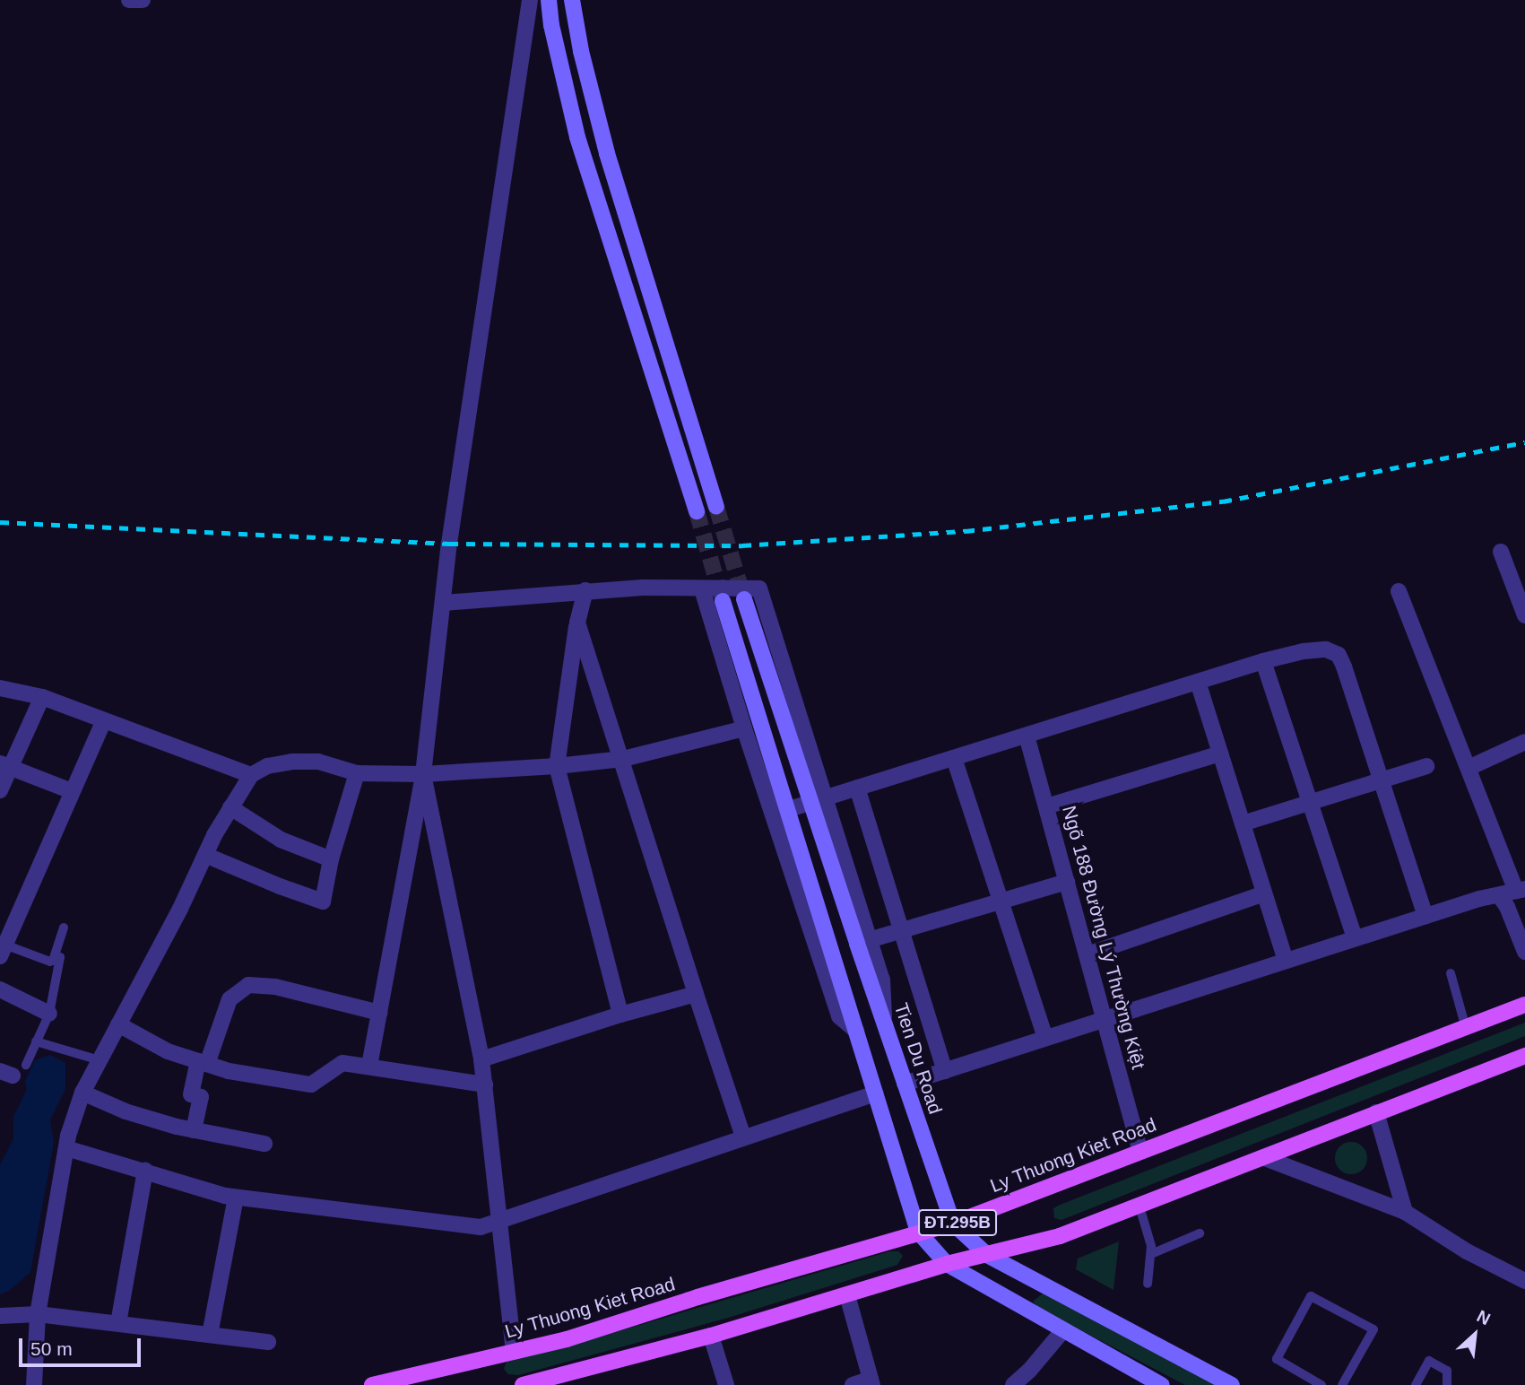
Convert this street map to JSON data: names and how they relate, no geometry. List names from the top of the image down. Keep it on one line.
{"streets":{"main road":["Tien Du Road","Ly Thuong Kiet Road","ĐT.295B"],"street":["Ngõ 188 Đường Lý Thường Kiệt"]},"crossings":[["Ngõ 188 Đường Lý Thường Kiệt","Ly Thuong Kiet Road"],["Tien Du Road","Ly Thuong Kiet Road"],["Tien Du Road","ĐT.295B"]],"scale_bar":"50 m","north":"top right"}
